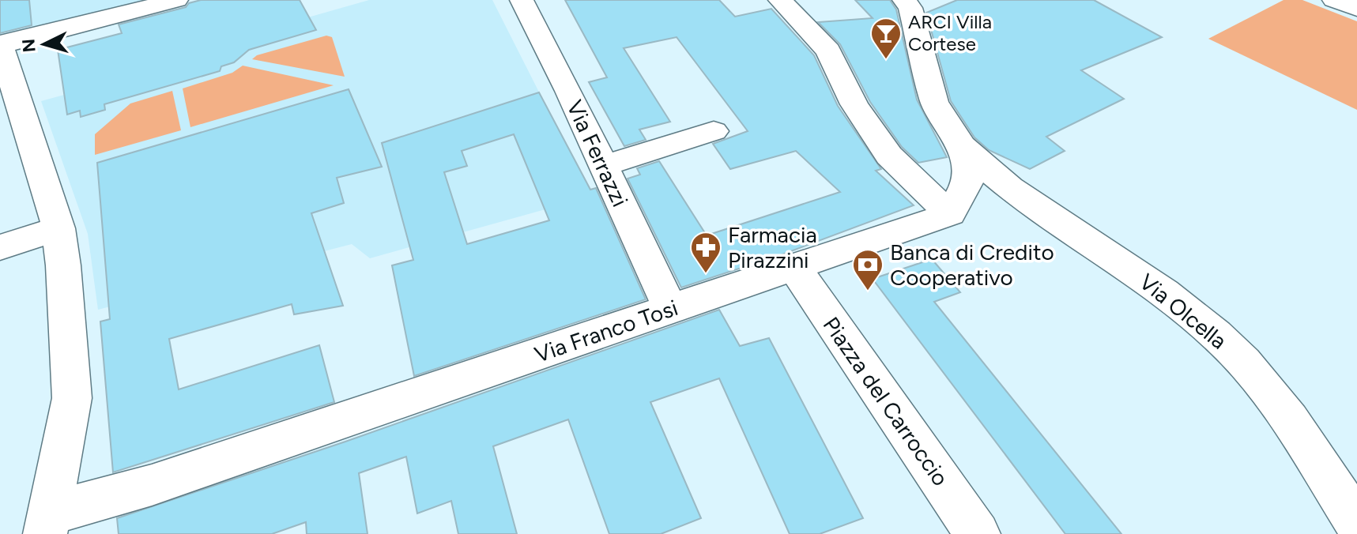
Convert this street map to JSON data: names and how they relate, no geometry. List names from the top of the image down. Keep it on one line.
{"streets":{"street":["Via Ferrazzi","Via Olcella","Via Franco Tosi","Piazza del Carroccio"]},"crossings":[["Via Ferrazzi","Via Franco Tosi"],["Via Franco Tosi","Piazza del Carroccio"]],"places":{"bar":["ARCI Villa Cortese"],"pharmacy":["Farmacia Pirazzini"],"bank":["Banca di Credito Cooperativo"]},"north":"left"}
